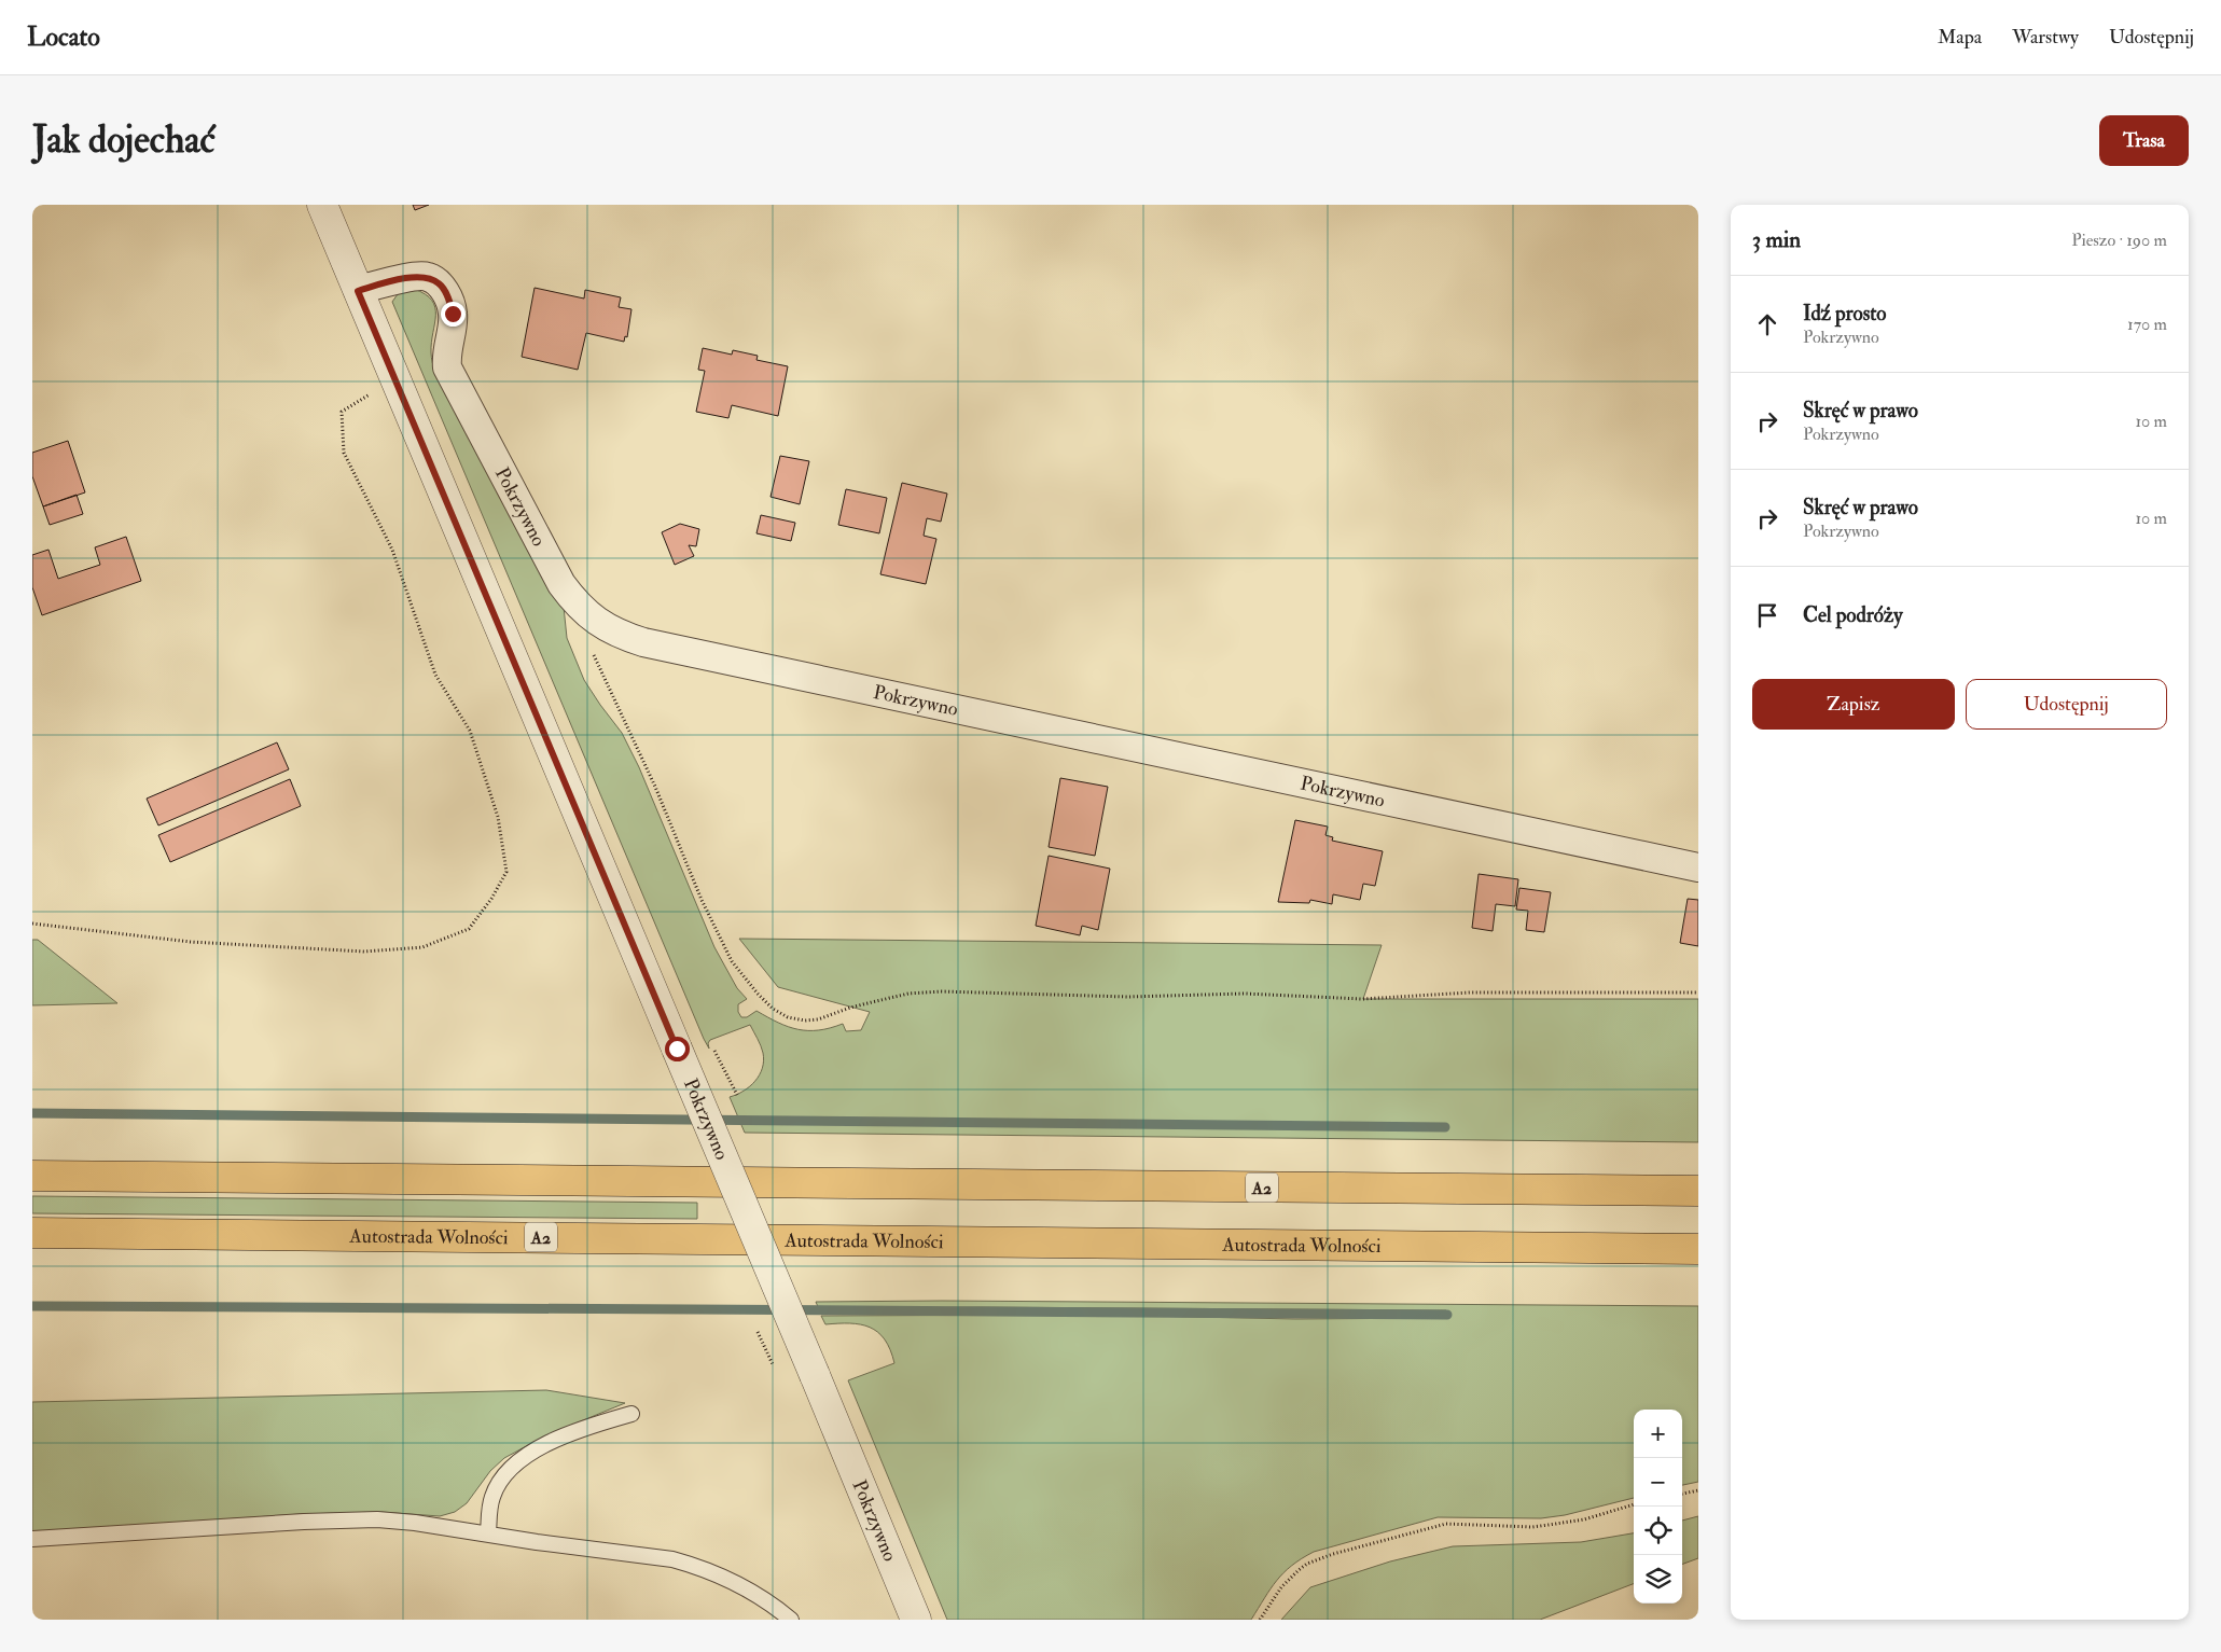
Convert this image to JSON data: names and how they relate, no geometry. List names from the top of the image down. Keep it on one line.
{"streets":{"highway":["A2","Autostrada Wolności"],"street":["Pokrzywno"]},"page":{"header":"Locato","nav":["Mapa","Warstwy","Udostępnij"],"buttons":["Trasa",["Zapisz","Udostępnij"]],"title":"Jak dojechać","heading":["3 min","Pieszo · 190 m"],"list":[["Idź prosto","Pokrzywno","170 m"],["Skręć w prawo","Pokrzywno","10 m"],["Skręć w prawo","Pokrzywno","10 m"],"Cel podróży"],"map_buttons":["+","−"]}}
